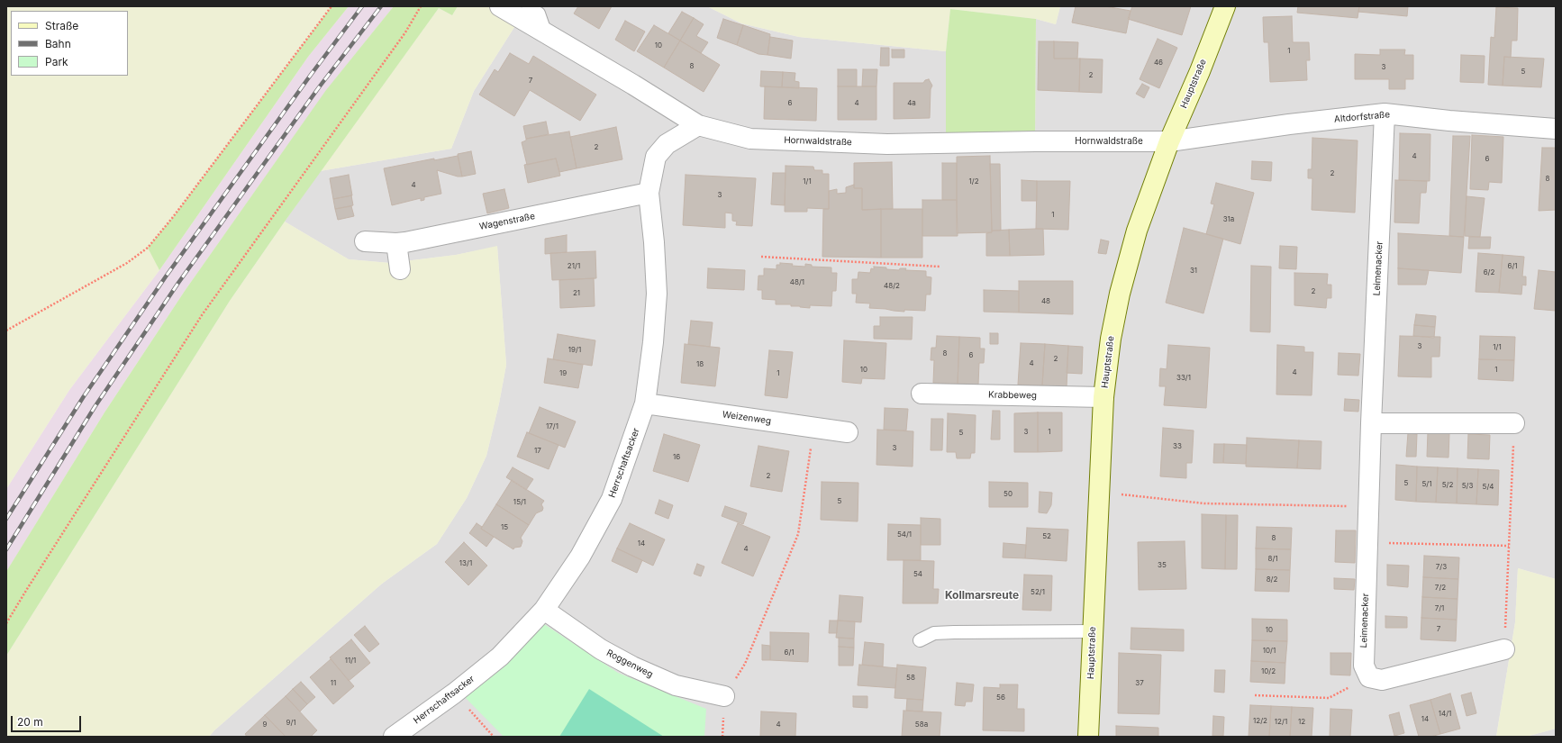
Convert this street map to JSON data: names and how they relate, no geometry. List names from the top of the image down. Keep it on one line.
{"streets":{"main road":["Hauptstraße"],"street":["Altdorfstraße","Hornwaldstraße","Wagenstraße","Leimenacker","Krabbeweg","Weizenweg","Herrschaftsacker","Roggenweg"]},"crossings":[["Hauptstraße","Altdorfstraße"],["Hauptstraße","Hornwaldstraße"],["Hauptstraße","Krabbeweg"],["Altdorfstraße","Hornwaldstraße"],["Altdorfstraße","Leimenacker"],["Hornwaldstraße","Herrschaftsacker"],["Wagenstraße","Herrschaftsacker"],["Weizenweg","Herrschaftsacker"],["Herrschaftsacker","Roggenweg"]],"districts":["Kollmarsreute"],"house_numbers":["10","1","46","8","3","5","2","7","6","4","4a","2","4","6","2","8","1/1","1/2","4","3","1","31a","21/1","6/1","31","6/2","48/1","48/2","2","21","48","3","1/1","19/1","8","6","2","4","18","10","1","4","19","1","33/1","17/1","3","1","5","33","3","17","16","2","5","5/1","5/2","5/3","5/4","50","5","15/1","15","54/1","52","8","14","4","8/1","13/1","35","7/3","54","8/2","7/2","52/1","7/1","7","10","10/1","6/1","11/1","10/2","58","11","37","56","14/1","14","12/2","12/1","12","9/1","9","4","58a"],"legend":["Straße","Bahn","Park"],"scale_bar":"20 m"}
